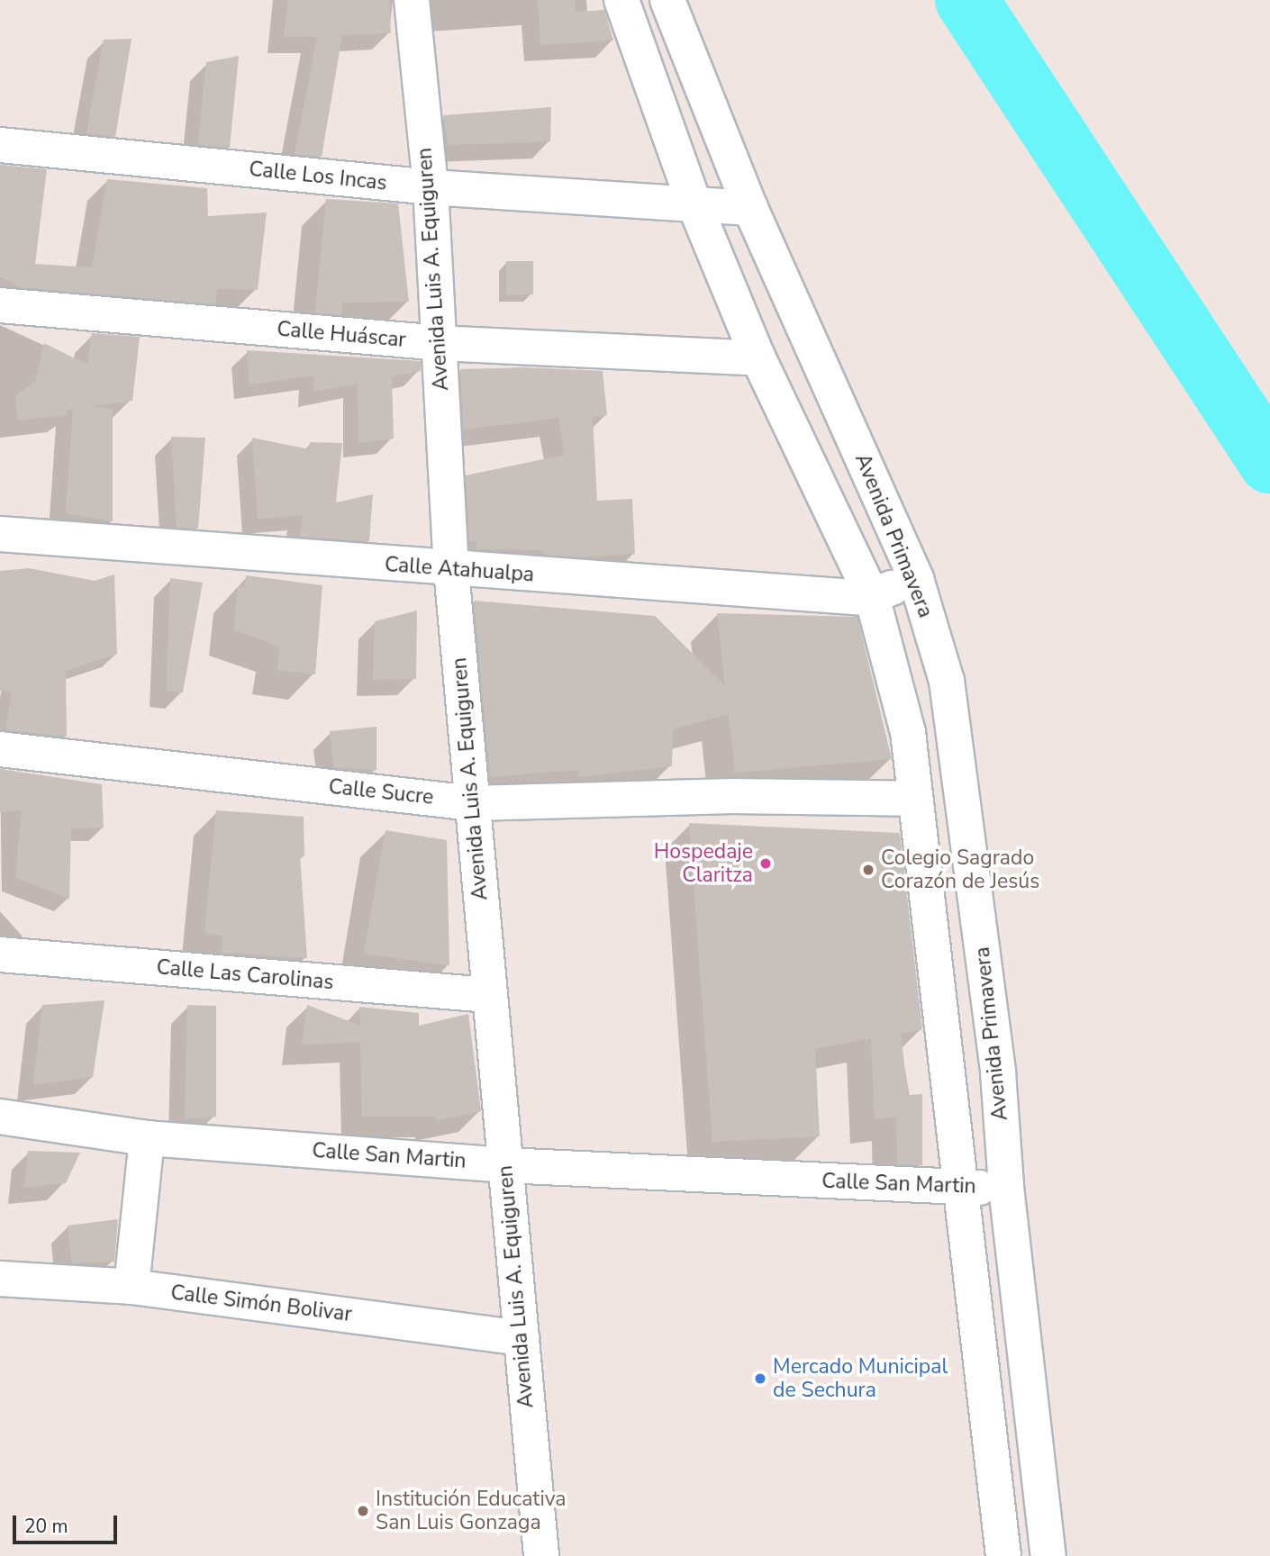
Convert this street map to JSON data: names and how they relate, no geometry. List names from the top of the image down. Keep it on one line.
{"streets":{"street":["Calle Los Incas","Avenida Luis A. Equiguren","Calle Huáscar","Avenida Primavera","Calle Atahualpa","Calle Sucre","Calle Las Carolinas","Calle San Martin","Calle Simón Bolivar"]},"crossings":[["Calle Los Incas","Avenida Luis A. Equiguren"],["Calle Los Incas","Avenida Primavera"],["Avenida Luis A. Equiguren","Calle Huáscar"],["Avenida Luis A. Equiguren","Calle Atahualpa"],["Avenida Luis A. Equiguren","Calle Sucre"],["Avenida Luis A. Equiguren","Calle Las Carolinas"],["Avenida Luis A. Equiguren","Calle San Martin"],["Avenida Luis A. Equiguren","Calle Simón Bolivar"],["Calle Huáscar","Avenida Primavera"],["Avenida Primavera","Calle Atahualpa"],["Avenida Primavera","Calle Sucre"],["Avenida Primavera","Calle San Martin"]],"places":["Hospedaje Claritza","Colegio Sagrado Corazón de Jesús","Mercado Municipal de Sechura","Institución Educativa San Luis Gonzaga"],"scale_bar":"20 m"}
